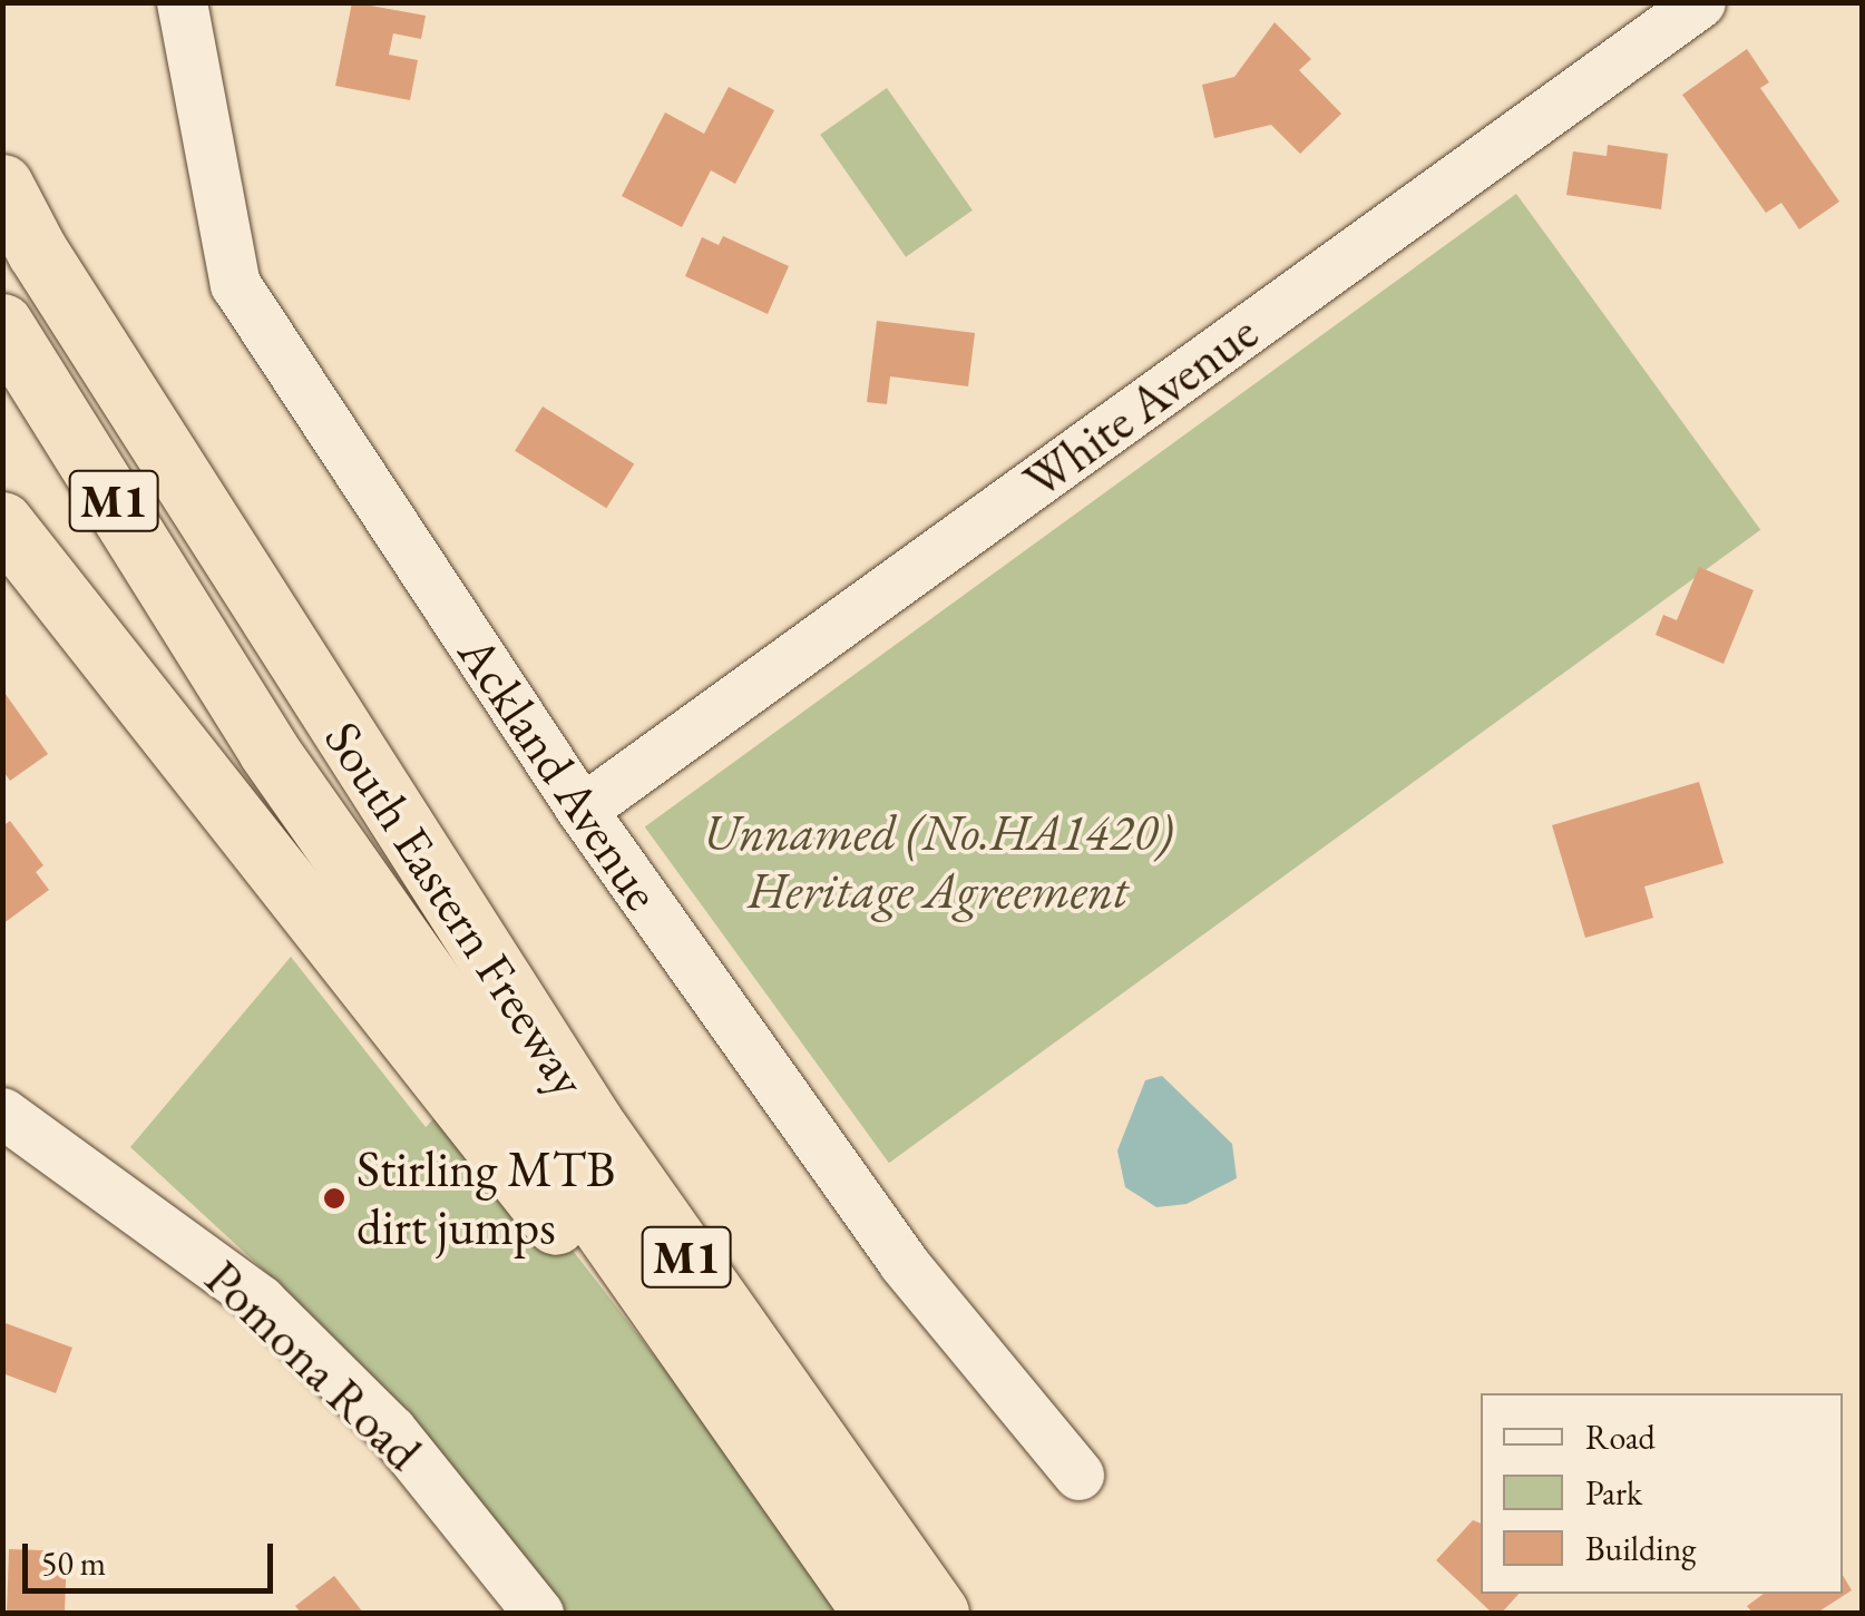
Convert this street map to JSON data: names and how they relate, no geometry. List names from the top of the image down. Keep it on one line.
{"streets":{"highway":["M1","South Eastern Freeway"],"street":["White Avenue","Ackland Avenue","Pomona Road"]},"crossings":[["White Avenue","Ackland Avenue"]],"parks":["Unnamed (No.HA1420) Heritage Agreement"],"places":["Stirling MTB dirt jumps"],"legend":["Road","Park","Building"],"scale_bar":"50 m"}
